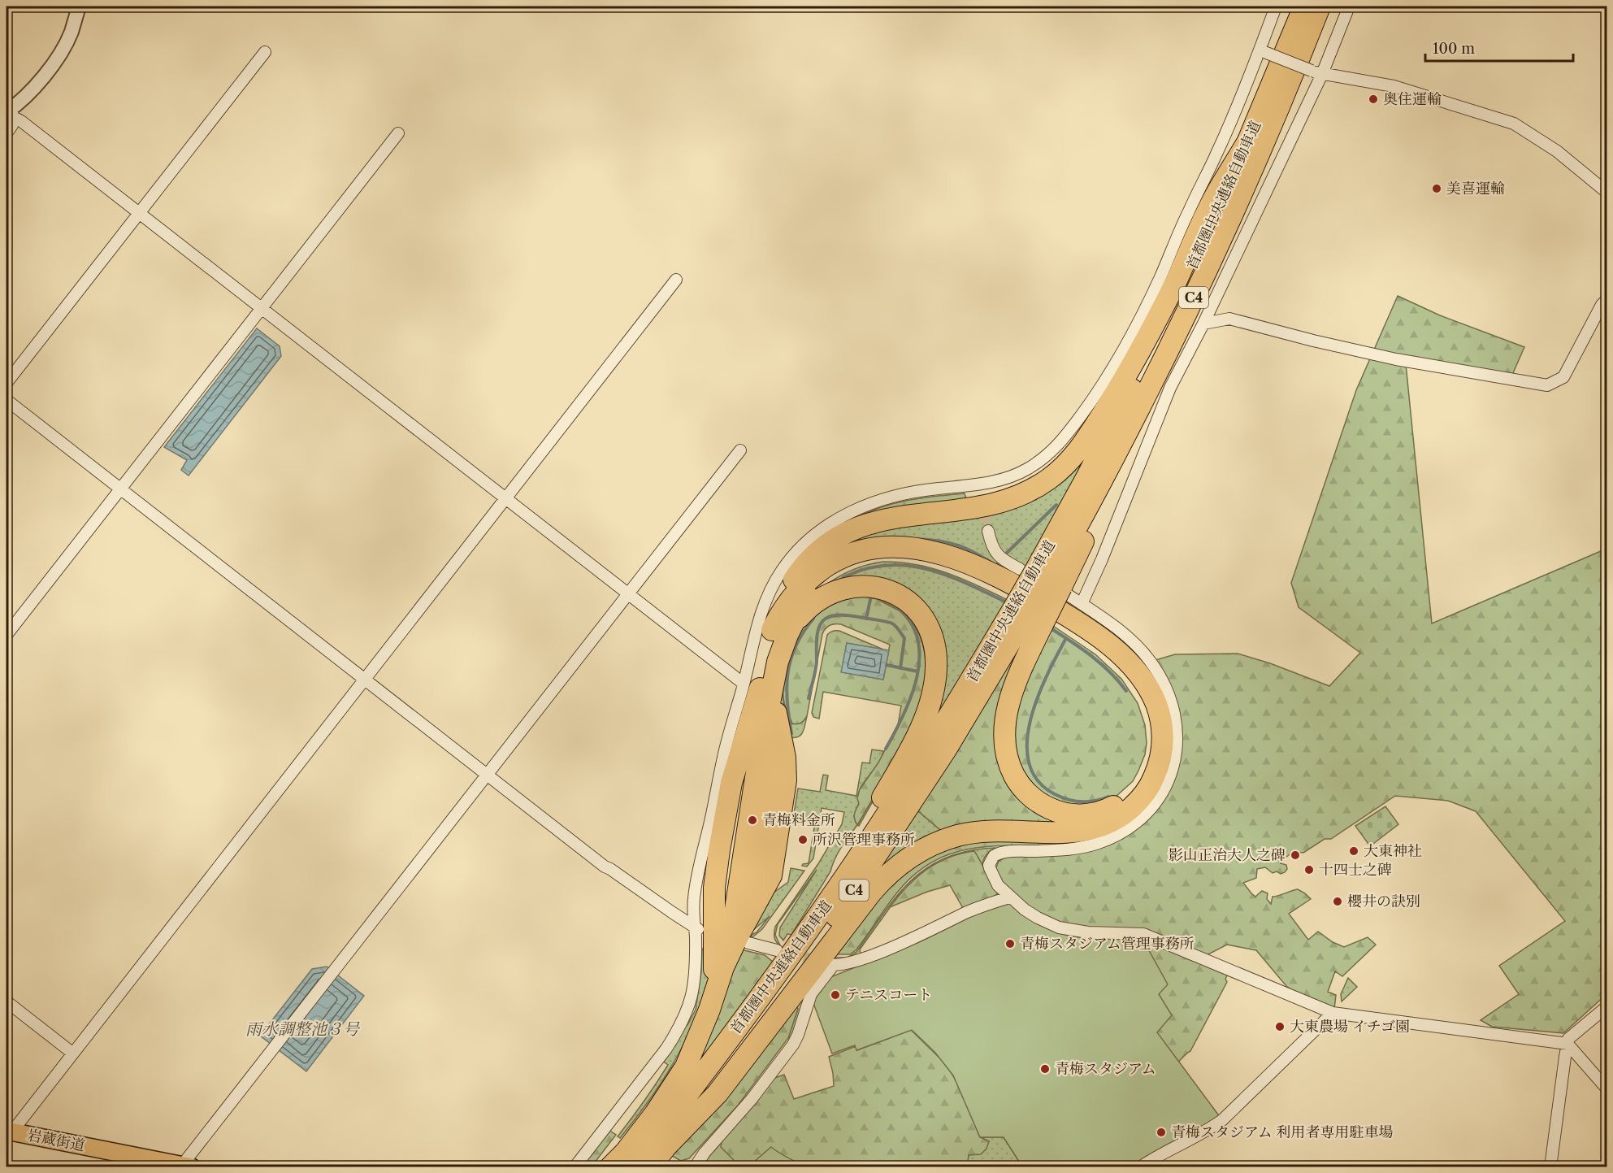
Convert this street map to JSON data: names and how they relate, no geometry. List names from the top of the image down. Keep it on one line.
{"streets":{"highway":["首都圏中央連絡自動車道","C4"],"main road":["岩蔵街道"]},"water":["雨水調整池３号"],"places":["奥住運輸","美喜運輸","青梅料金所","所沢管理事務所","大東神社","影山正治大人之碑","十四士之碑","櫻井の訣別","青梅スタジアム管理事務所","テニスコート","大東農場 イチゴ園","青梅スタジアム","青梅スタジアム 利用者専用駐車場"],"scale_bar":"100 m"}
